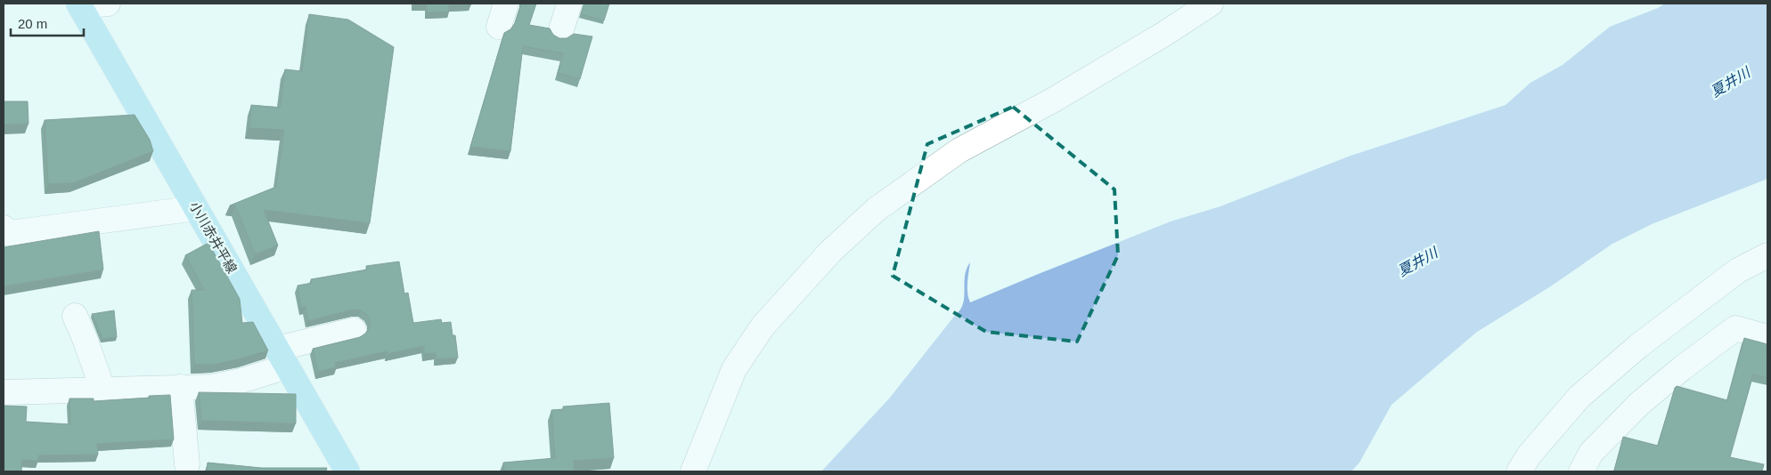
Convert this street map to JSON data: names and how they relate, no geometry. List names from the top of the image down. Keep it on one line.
{"streets":{"main road":["小川赤井平線"]},"water":["夏井川"],"scale_bar":"20 m"}
